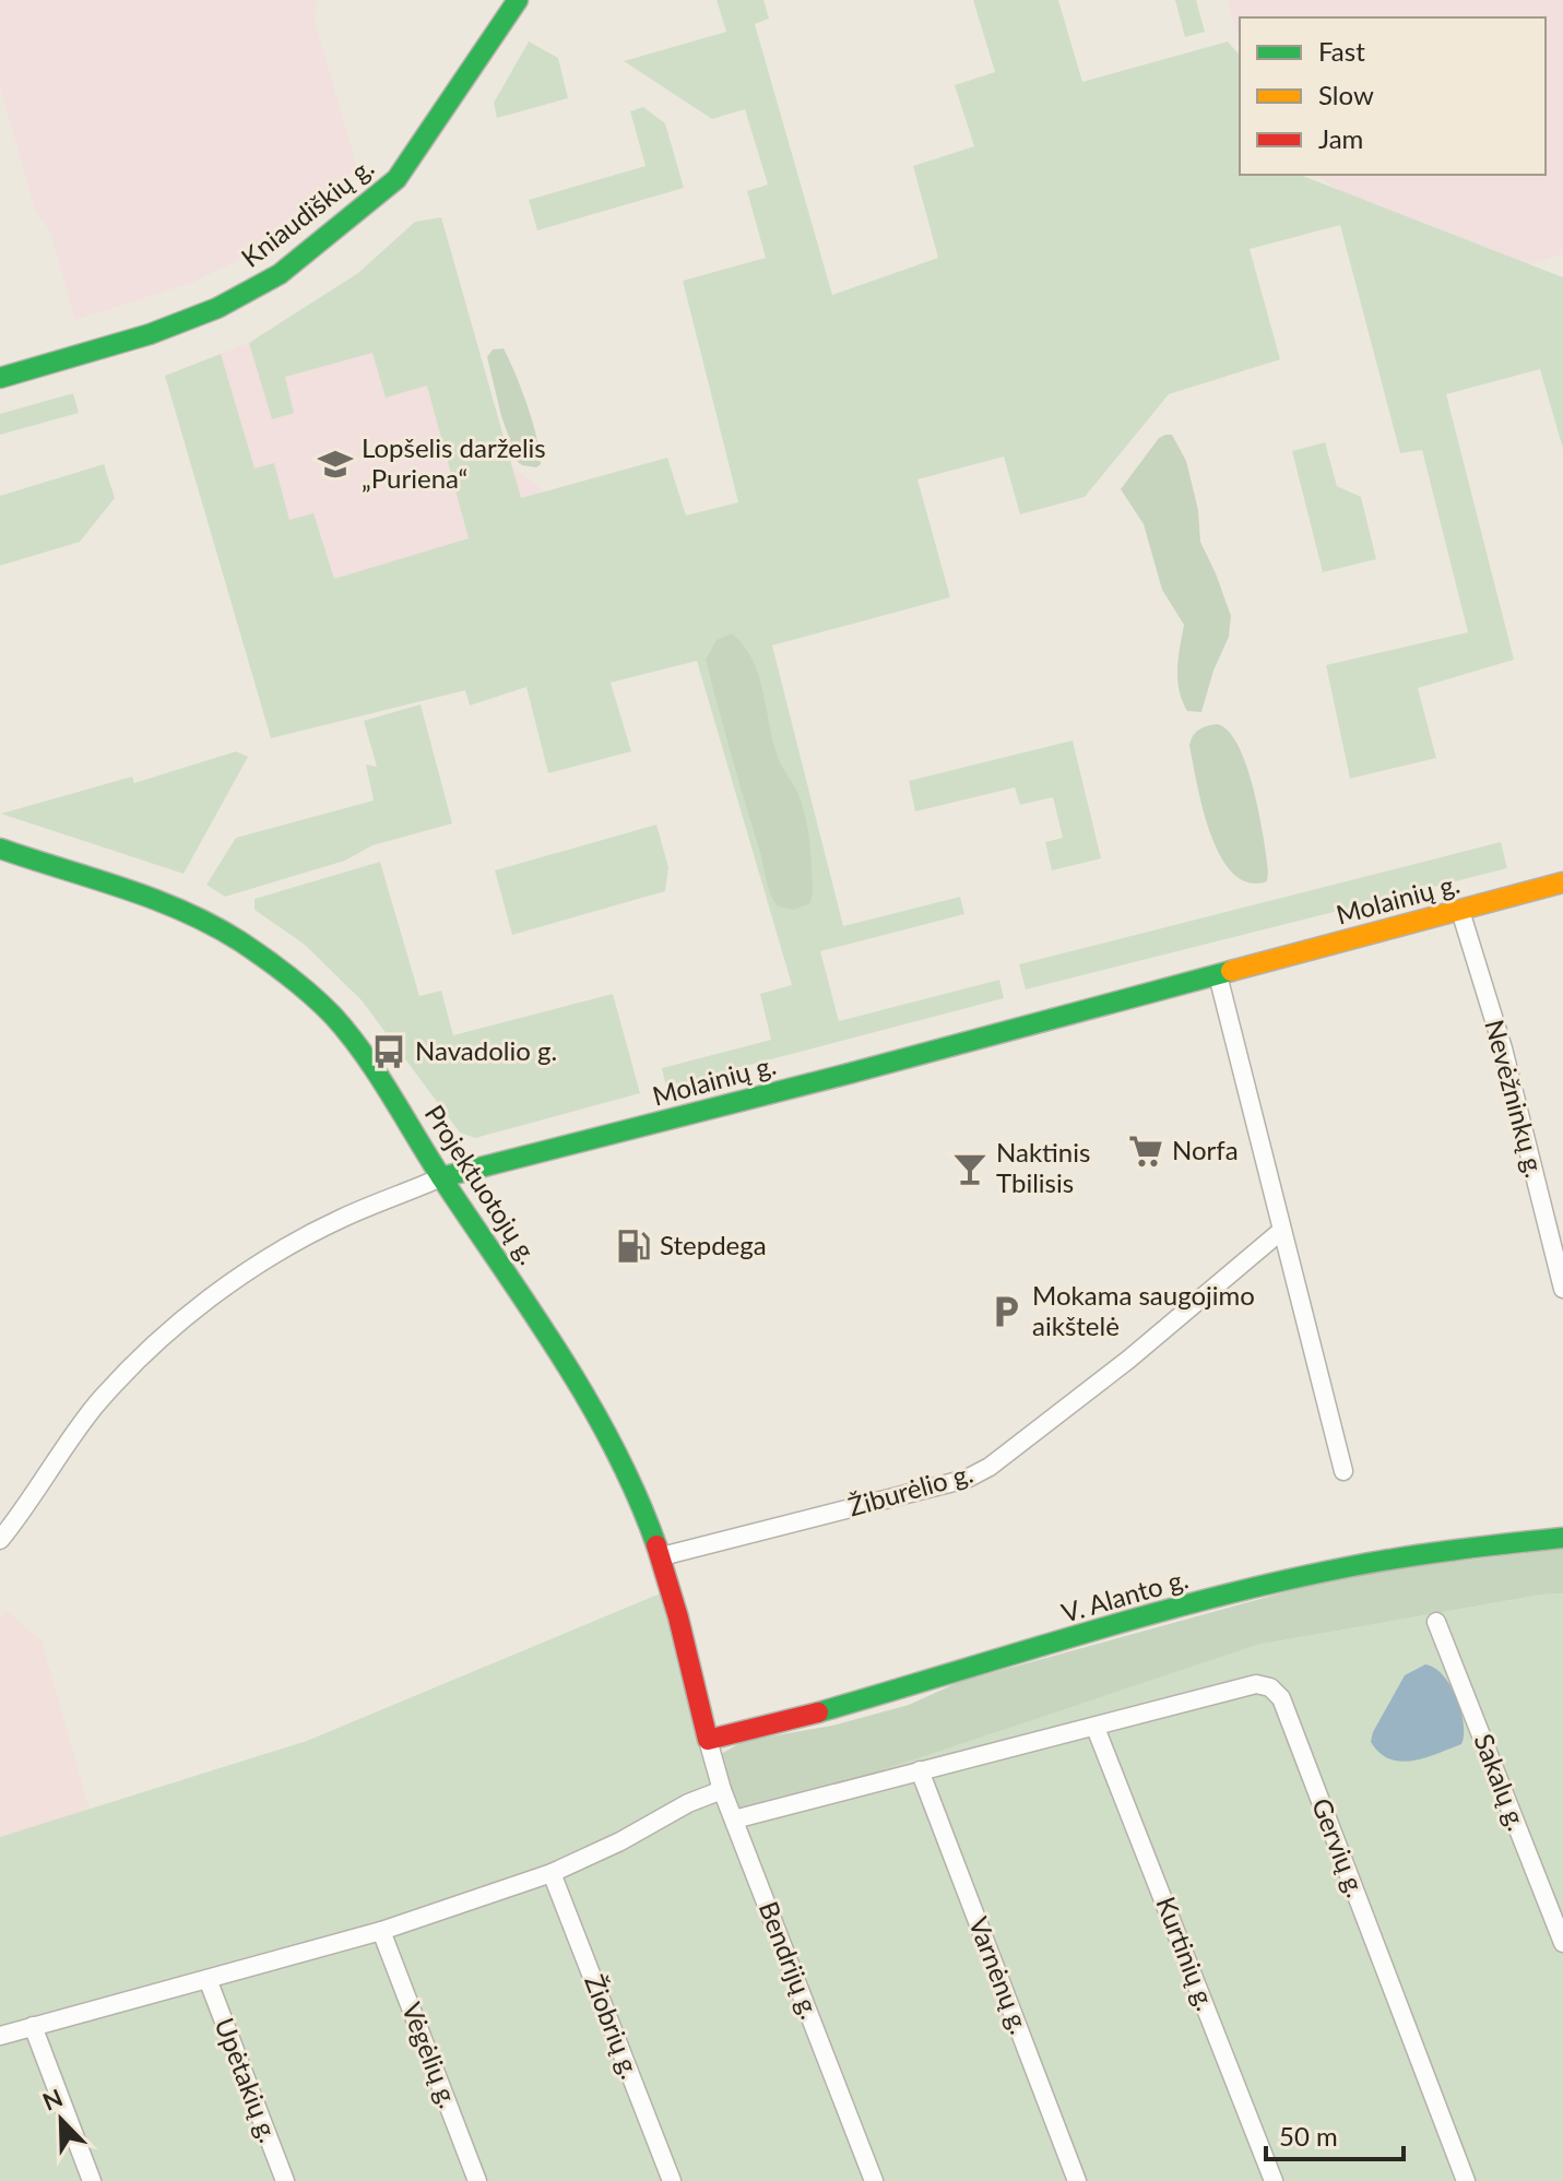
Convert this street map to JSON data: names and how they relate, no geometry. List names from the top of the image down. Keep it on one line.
{"streets":{"main road":["Kniaudiškių g.","Molainių g.","Projektuotojų g.","V. Alanto g."],"street":["Nevėžninkų g.","Žiburėlio g.","Sakalų g.","Gervių g.","Kurtinių g.","Bendrijų g.","Varnėnų g.","Žiobrių g.","Vėgėlių g.","Upėtakių g."]},"crossings":[["Molainių g.","Nevėžninkų g."],["Molainių g.","Projektuotojų g."],["Projektuotojų g.","Žiburėlio g."],["Projektuotojų g.","V. Alanto g."],["Projektuotojų g.","Bendrijų g."],["V. Alanto g.","Bendrijų g."],["Gervių g.","Kurtinių g."],["Gervių g.","Bendrijų g."],["Gervių g.","Varnėnų g."]],"places":{"school or university":["Lopšelis darželis „Puriena“"],"bus stop":["Navadolio g."],"supermarket":["Norfa"],"bar":["Naktinis Tbilisis"],"fuel station":["Stepdega"],"parking":["Mokama saugojimo aikštelė"]},"legend":["Fast","Slow","Jam"],"scale_bar":"50 m","north":"top left"}
